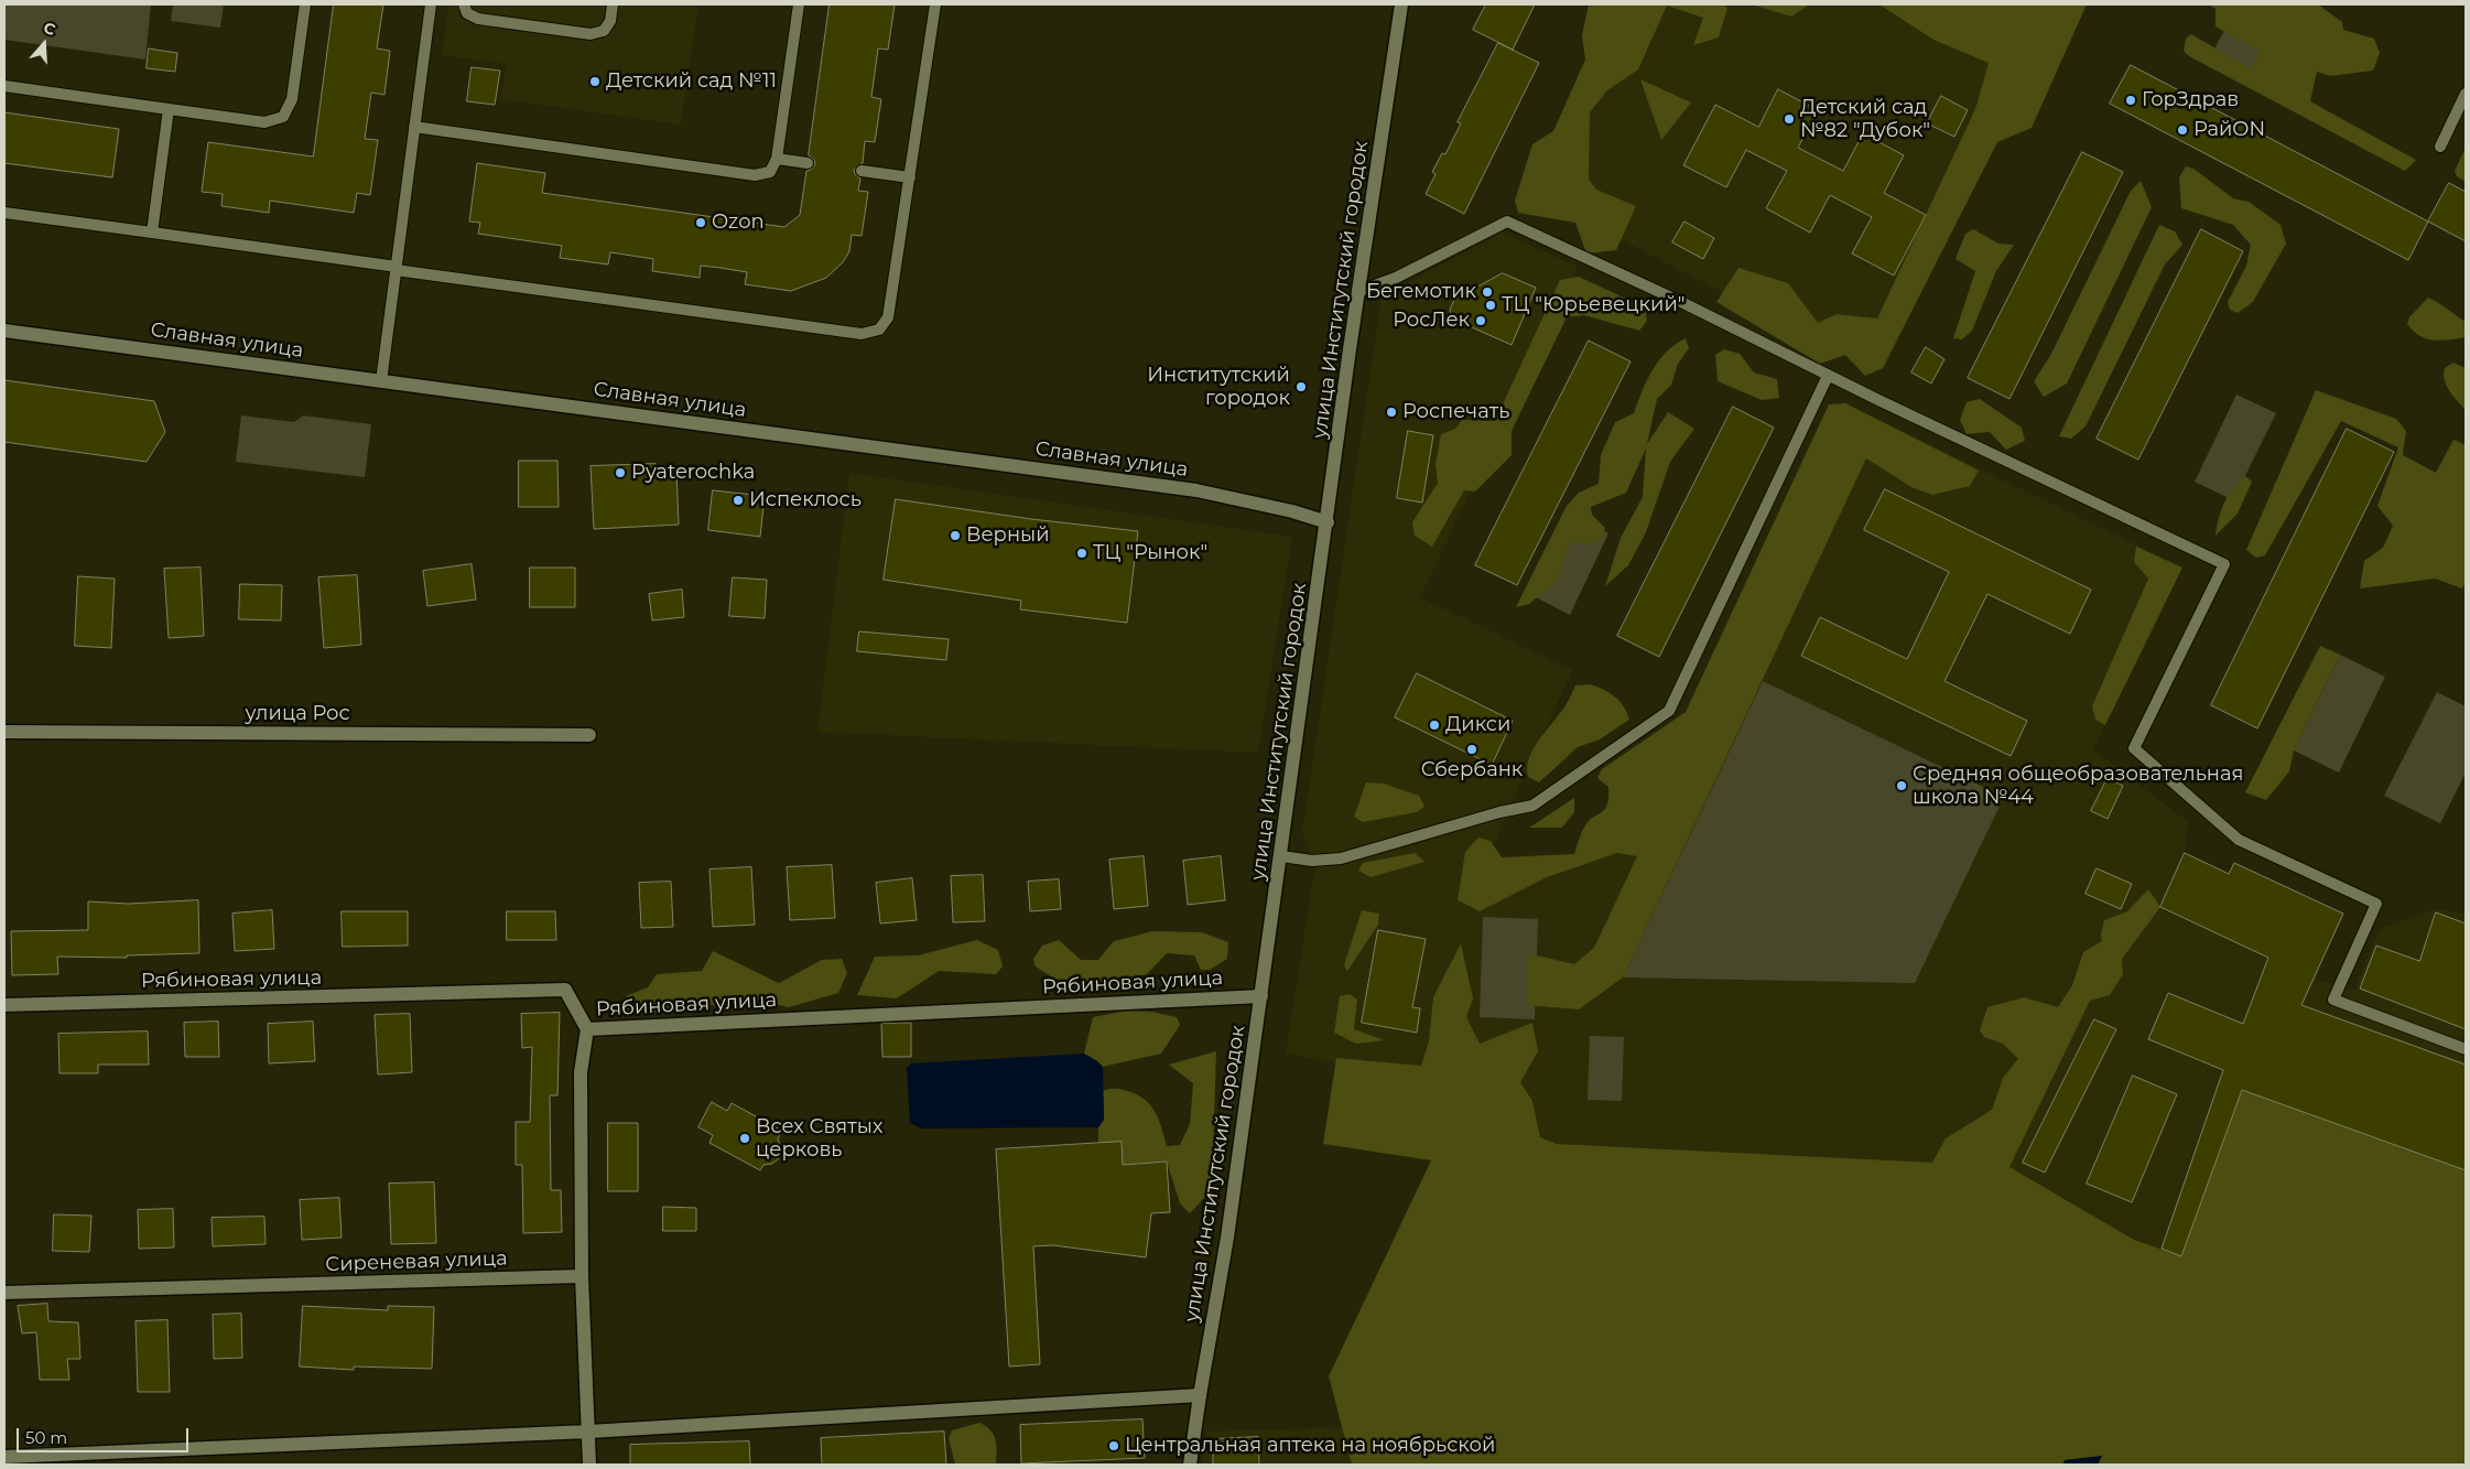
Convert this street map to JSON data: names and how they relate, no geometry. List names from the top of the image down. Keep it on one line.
{"streets":{"street":["улица Институтский городок","Славная улица","улица Рос","Рябиновая улица","Сиреневая улица"]},"crossings":[["улица Институтский городок","Славная улица"],["улица Институтский городок","Рябиновая улица"]],"places":["Детский сад №11","ГорЗдрав","Детский сад №82 \"Дубок\"","РайON","Ozon","Бегемотик","ТЦ \"Юрьевецкий\"","РосЛек","Институтский городок","Роспечать","Pyaterochka","Испеклось","Верный","ТЦ \"Рынок\"","Дикси","Сбербанк","Средняя общеобразовательная школа №44","Всех Святых церковь","Центральная аптека на ноябрьской"],"scale_bar":"50 m","north":"top"}
